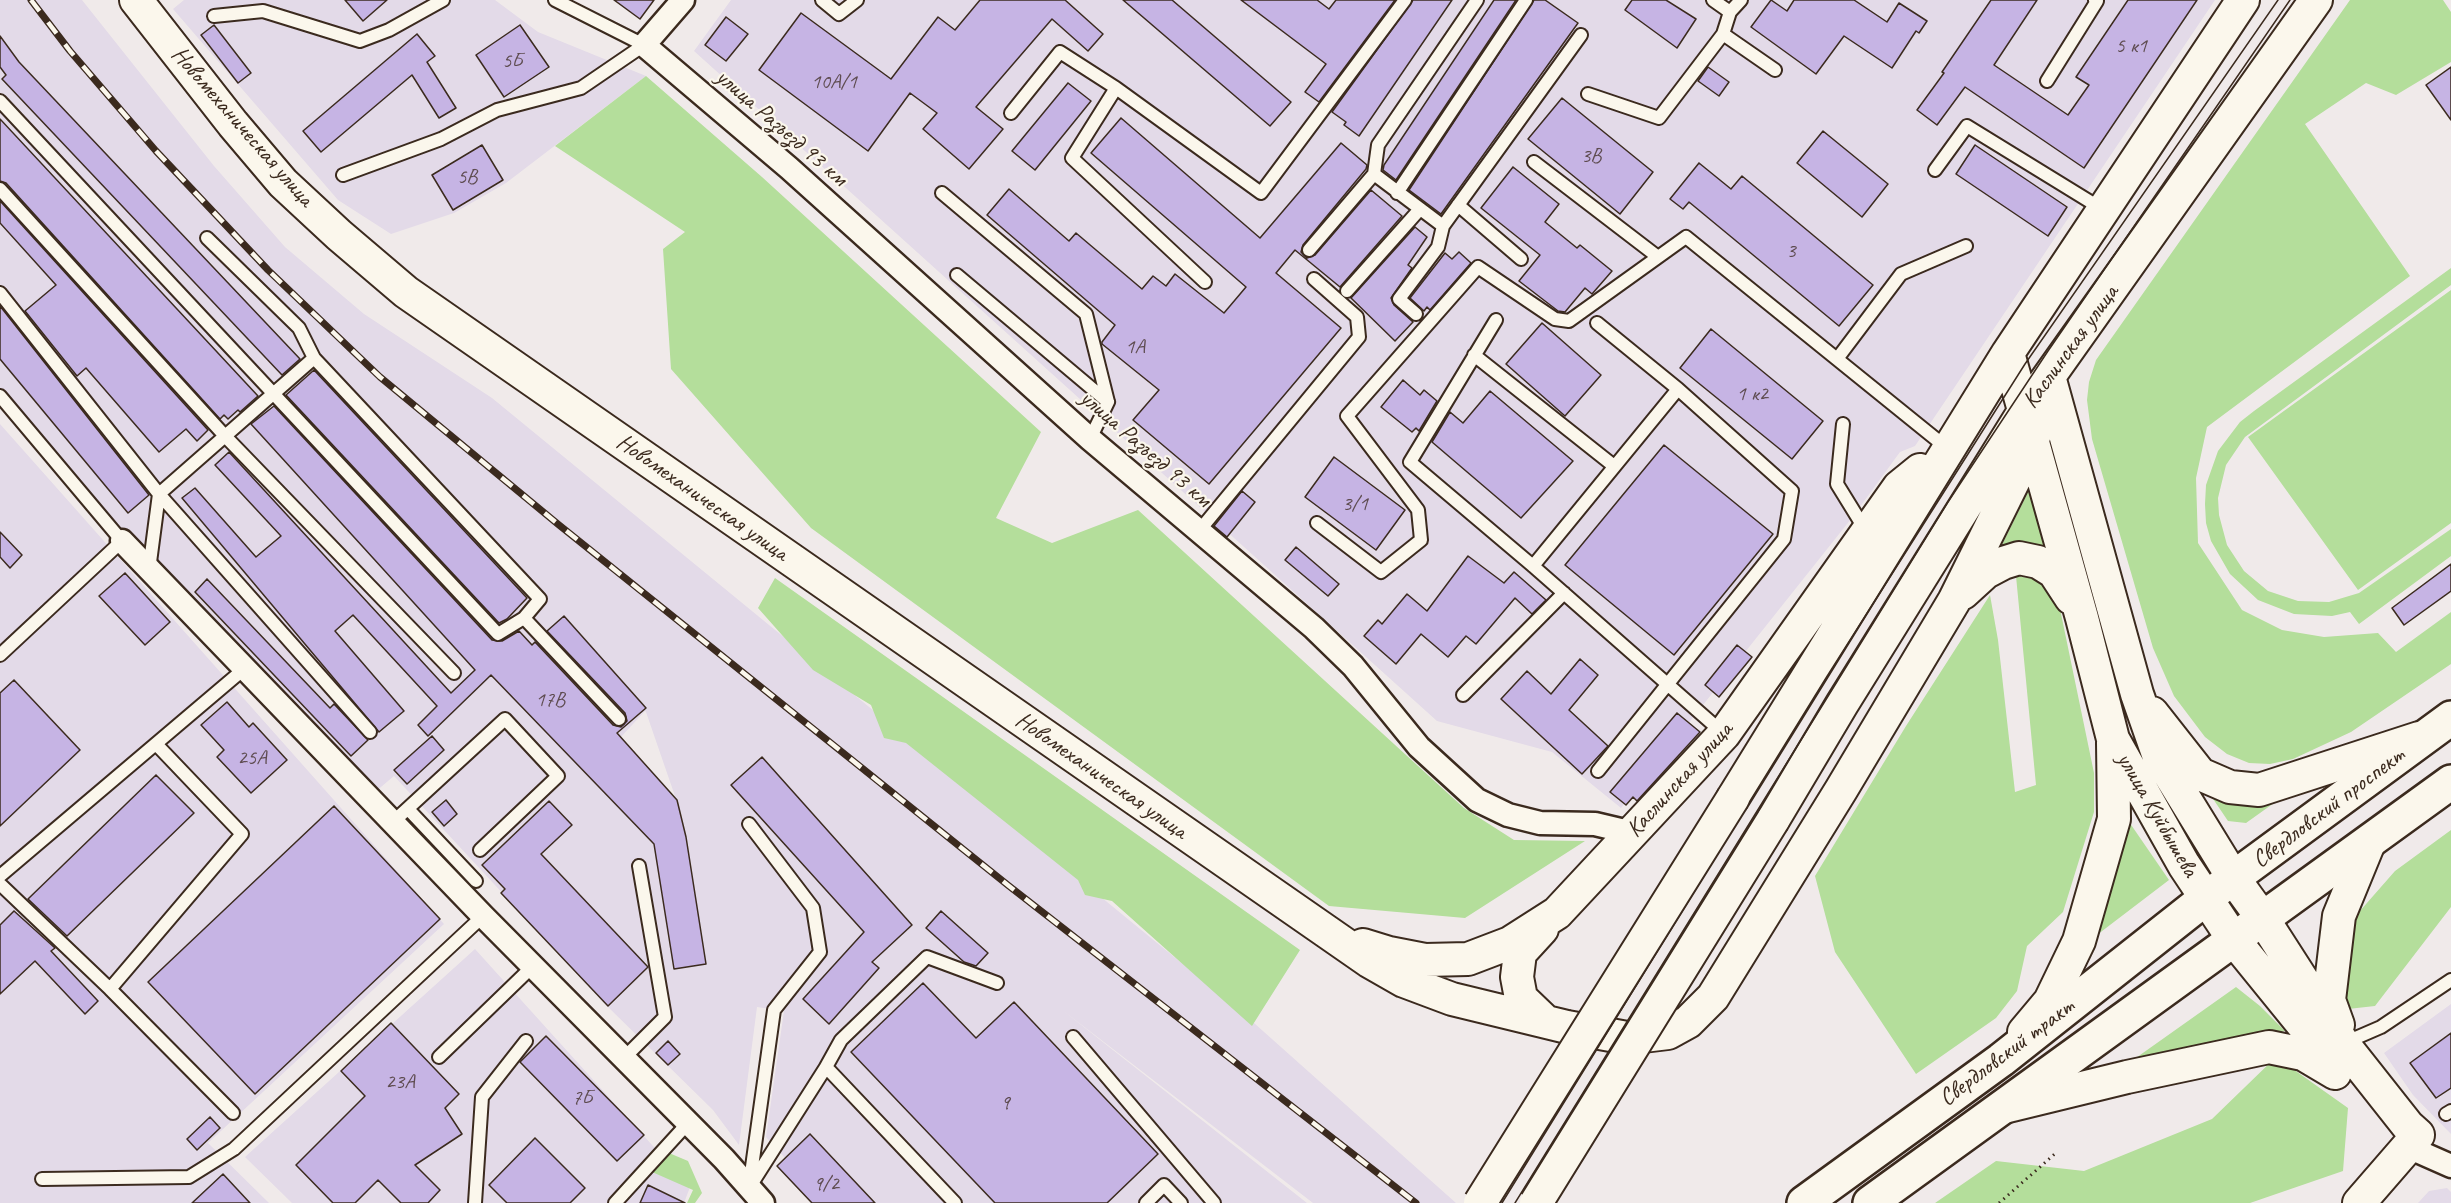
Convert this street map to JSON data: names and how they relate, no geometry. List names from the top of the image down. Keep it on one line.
{"streets":{"main road":["Новомеханическая улица","Каслинская улица","Свердловский проспект","улица Куйбышева","Свердловский тракт"],"street":["улица Разъезд 93 км"]},"crossings":[["Новомеханическая улица","Каслинская улица"],["улица Разъезд 93 км","Каслинская улица"],["Каслинская улица","улица Куйбышева"],["Свердловский проспект","улица Куйбышева"],["Свердловский проспект","Свердловский тракт"],["улица Куйбышева","Свердловский тракт"]],"house_numbers":["5 к1","5Б","10А/1","3В","5В","3","1А","1 к2","3/1","17В","25А","23А","7Б","9","9/2"]}
